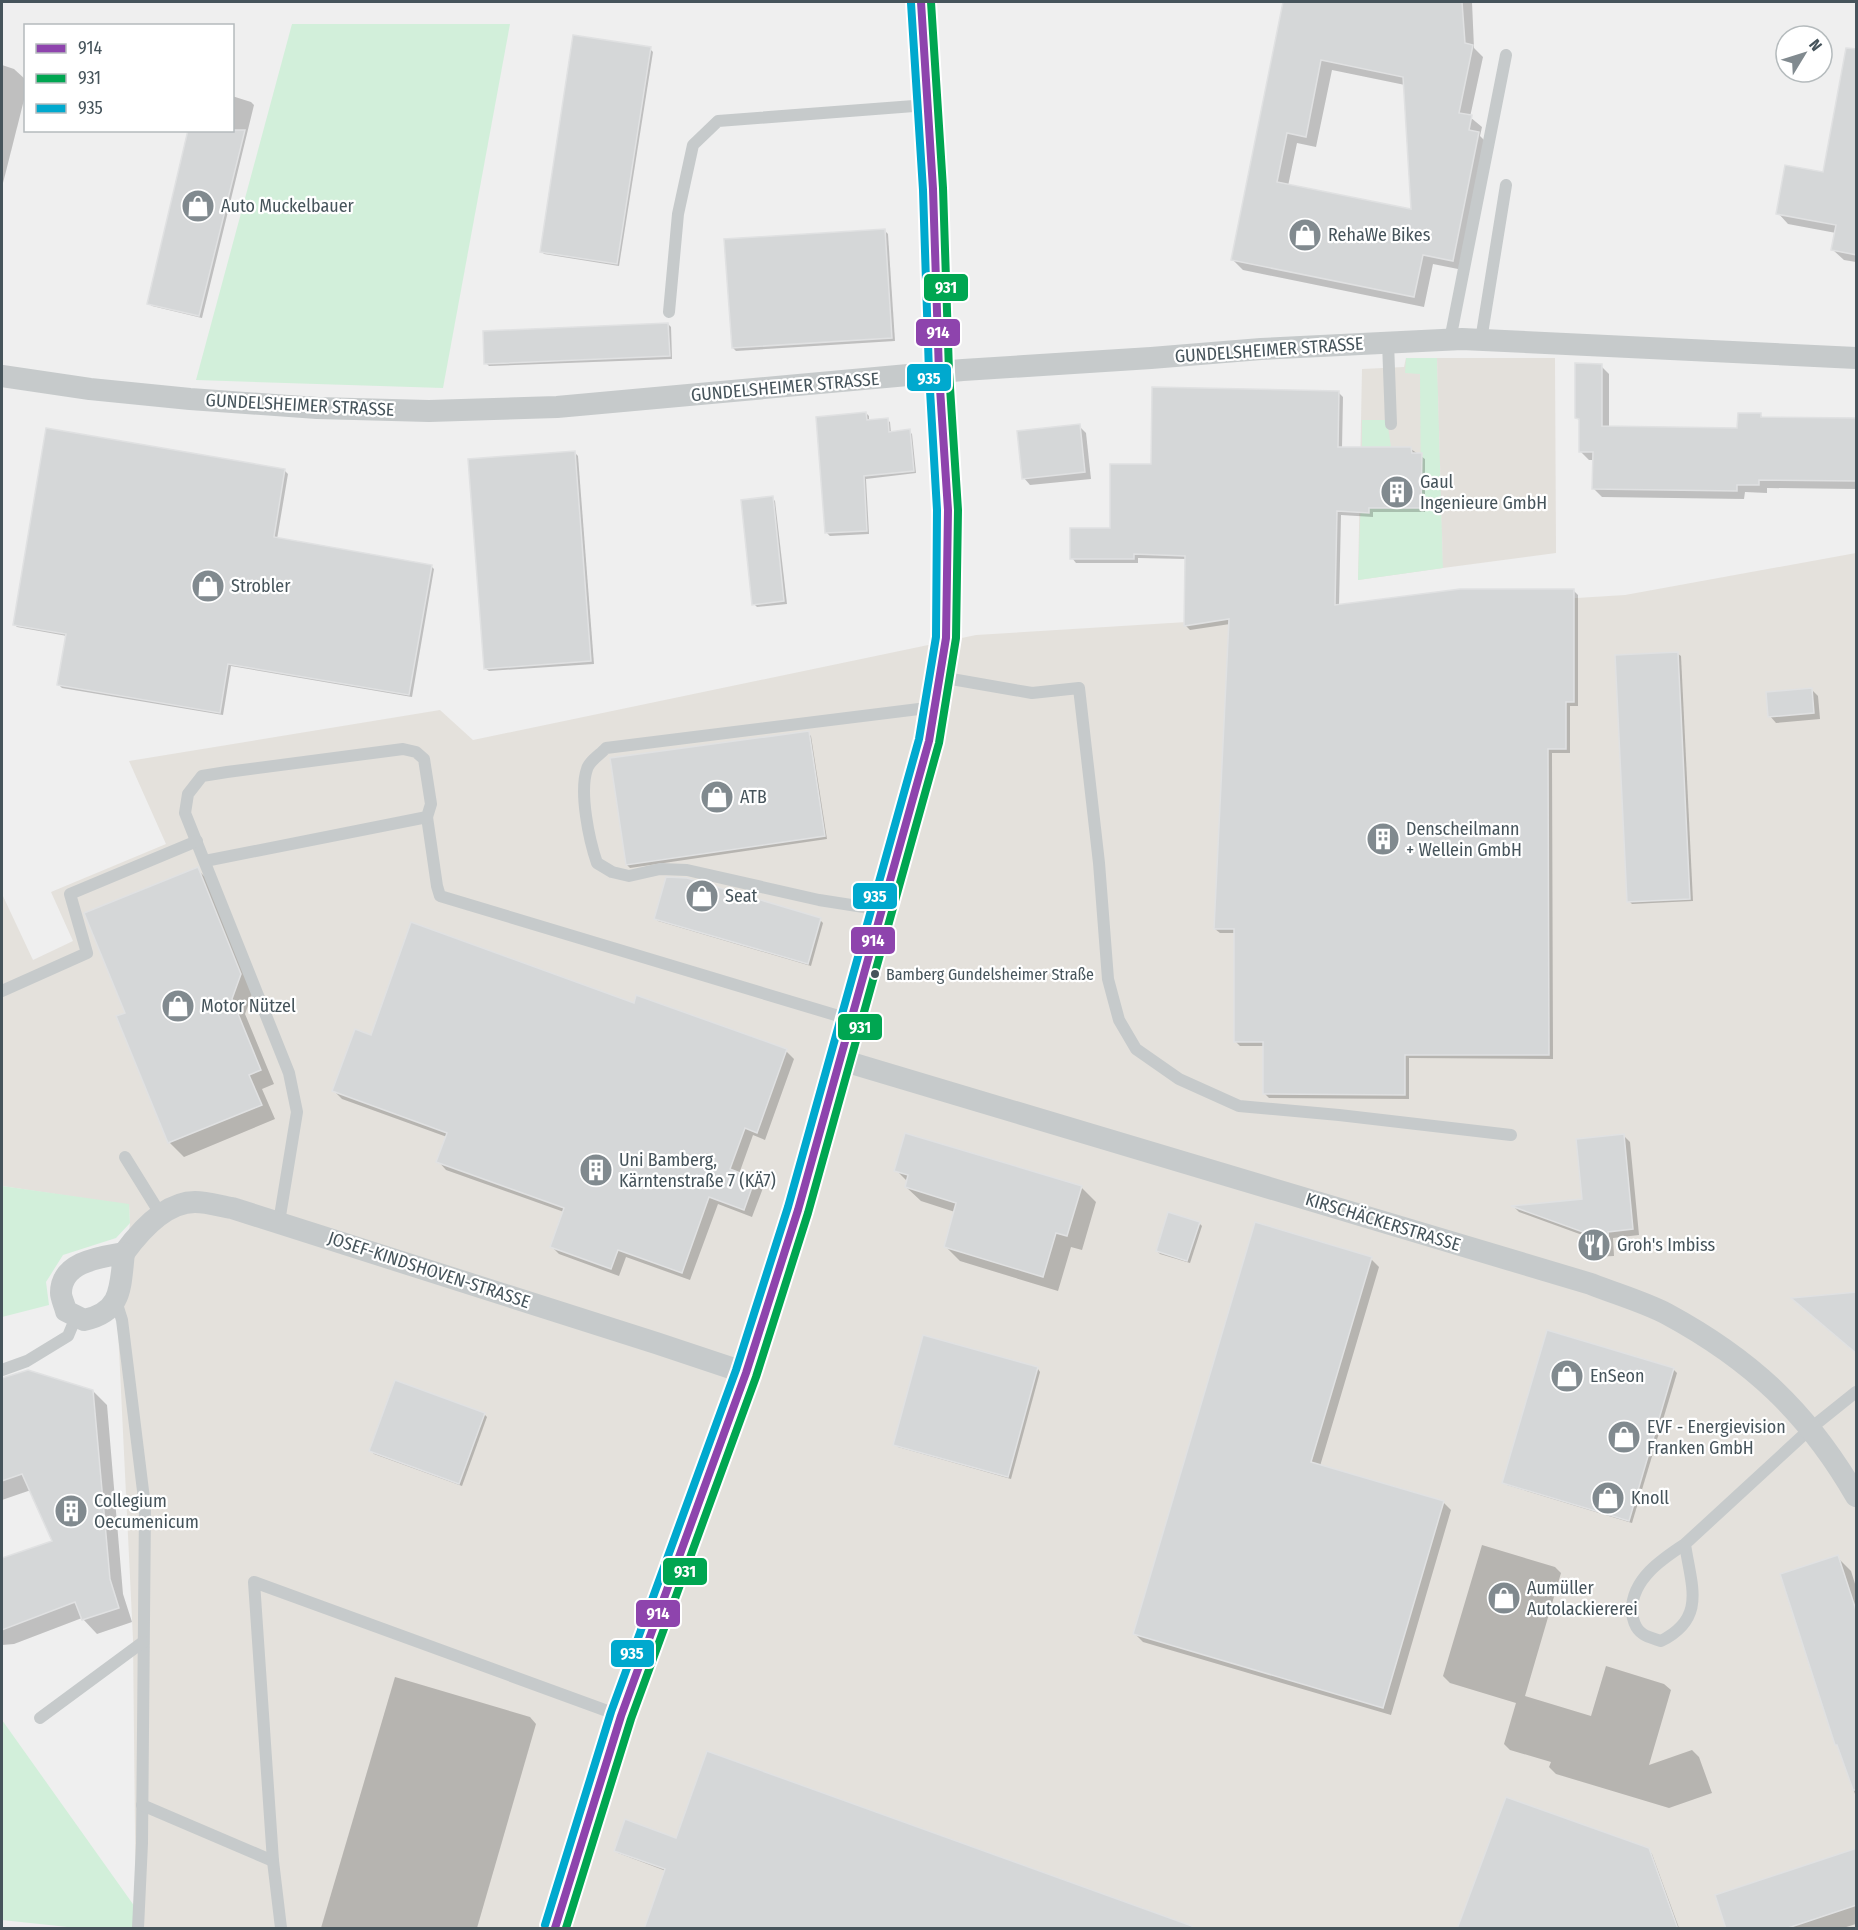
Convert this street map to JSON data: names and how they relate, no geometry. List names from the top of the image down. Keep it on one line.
{"streets":{"street":["GUNDELSHEIMER STRASSE","KIRSCHÄCKERSTRASSE","JOSEF-KINDSHOVEN-STRASSE"]},"places":{"shop":["Auto Muckelbauer","RehaWe Bikes","Strobler","ATB","Seat","Motor Nützel","EnSeon","EVF - Energievision Franken GmbH","Knoll","Aumüller Autolackiererei"],"building":["Gaul Ingenieure GmbH","Denscheilmann + Wellein GmbH","Uni Bamberg, Kärntenstraße 7 (KÄ7)","Collegium Oecumenicum"],"other":["Bamberg Gundelsheimer Straße"],"restaurant":["Groh's Imbiss"]},"lines":["transit line 914","transit line 931","transit line 935"],"legend":["914","931","935"],"north":"top right"}
